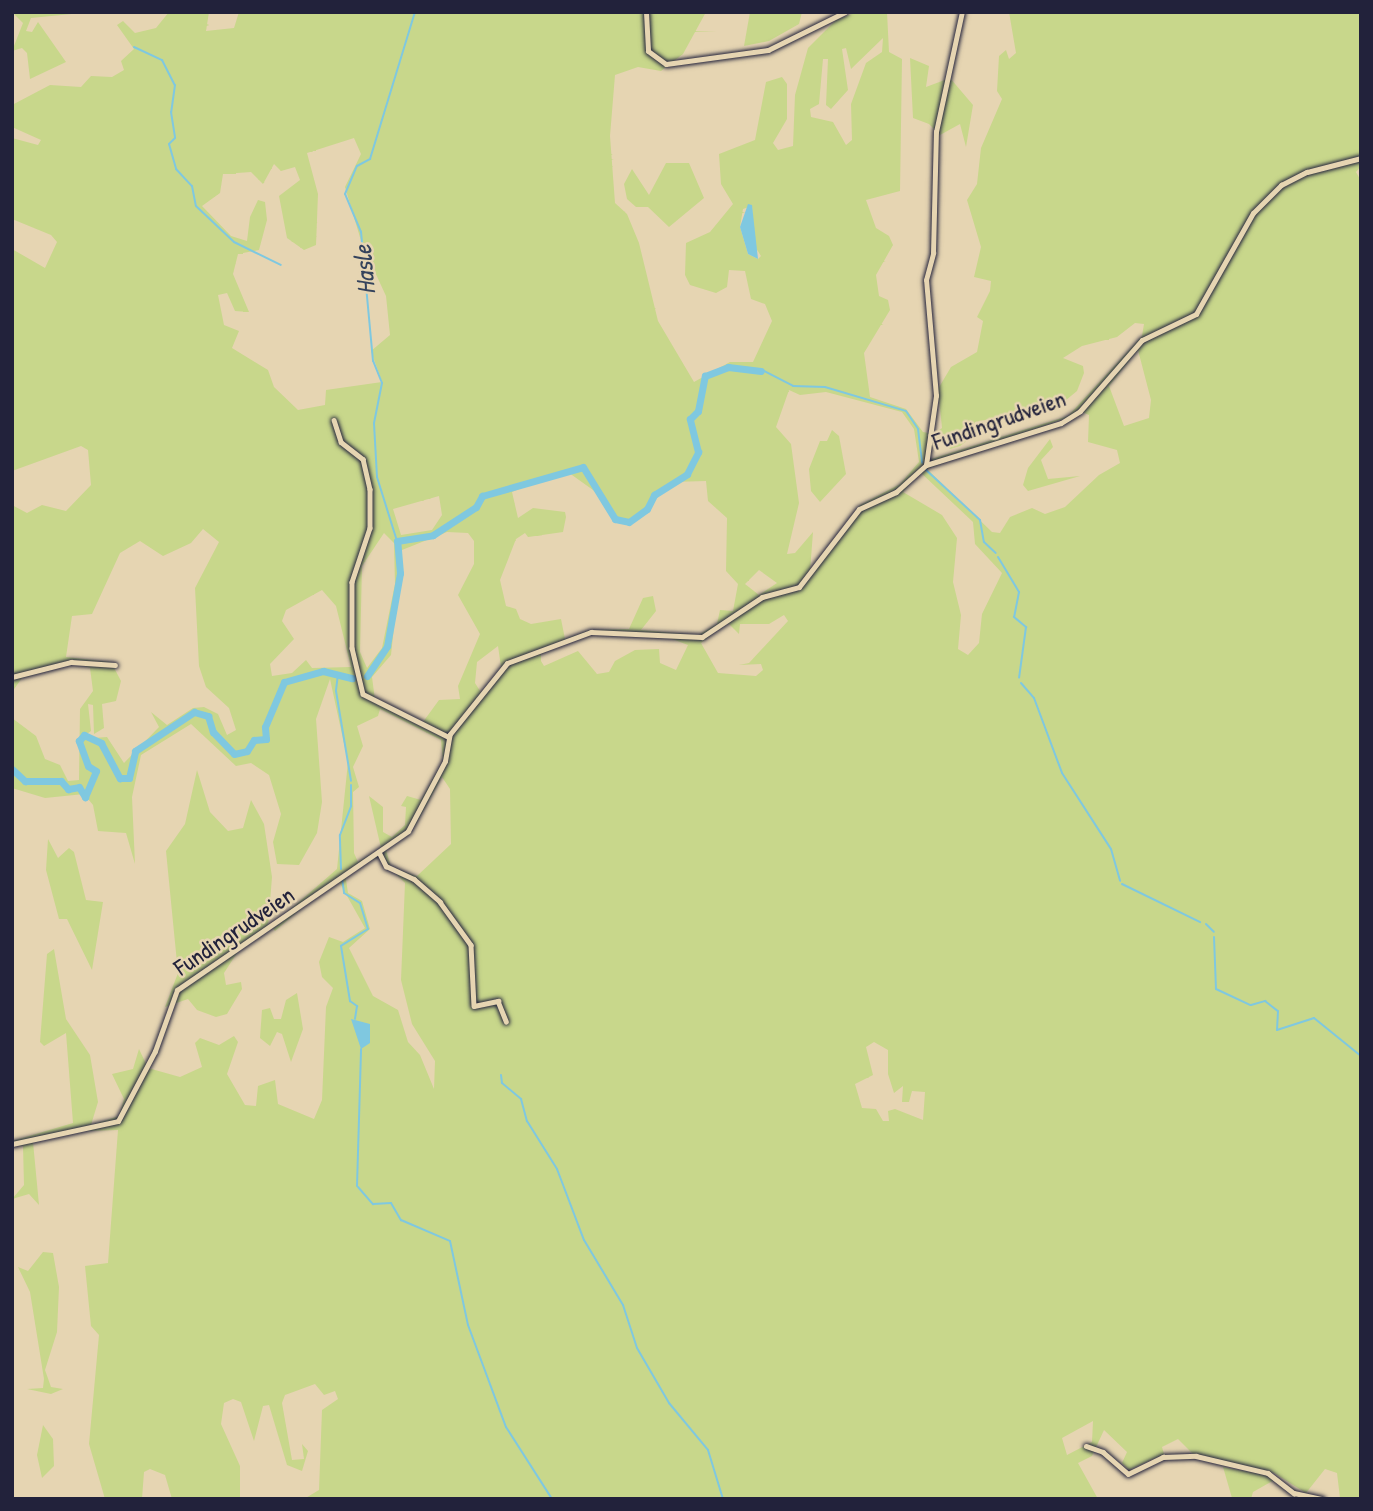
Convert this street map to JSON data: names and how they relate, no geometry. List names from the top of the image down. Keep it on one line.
{"streets":{"street":["Fundingrudveien"]},"water":["Hasle"]}
